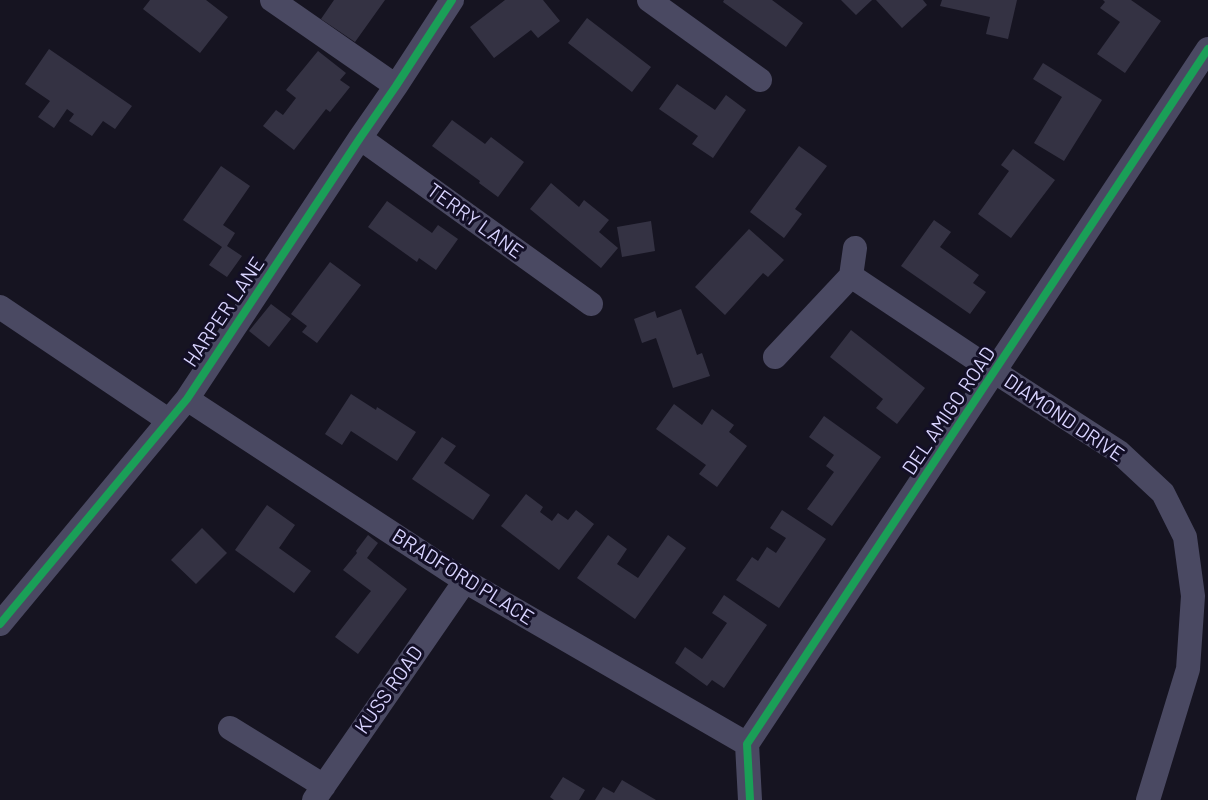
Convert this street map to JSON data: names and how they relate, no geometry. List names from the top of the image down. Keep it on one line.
{"streets":{"street":["TERRY LANE","HARPER LANE","DEL AMIGO ROAD","DIAMOND DRIVE","BRADFORD PLACE","KUSS ROAD"]},"crossings":[["TERRY LANE","HARPER LANE"],["HARPER LANE","BRADFORD PLACE"],["DEL AMIGO ROAD","DIAMOND DRIVE"],["DEL AMIGO ROAD","BRADFORD PLACE"],["BRADFORD PLACE","KUSS ROAD"]]}
